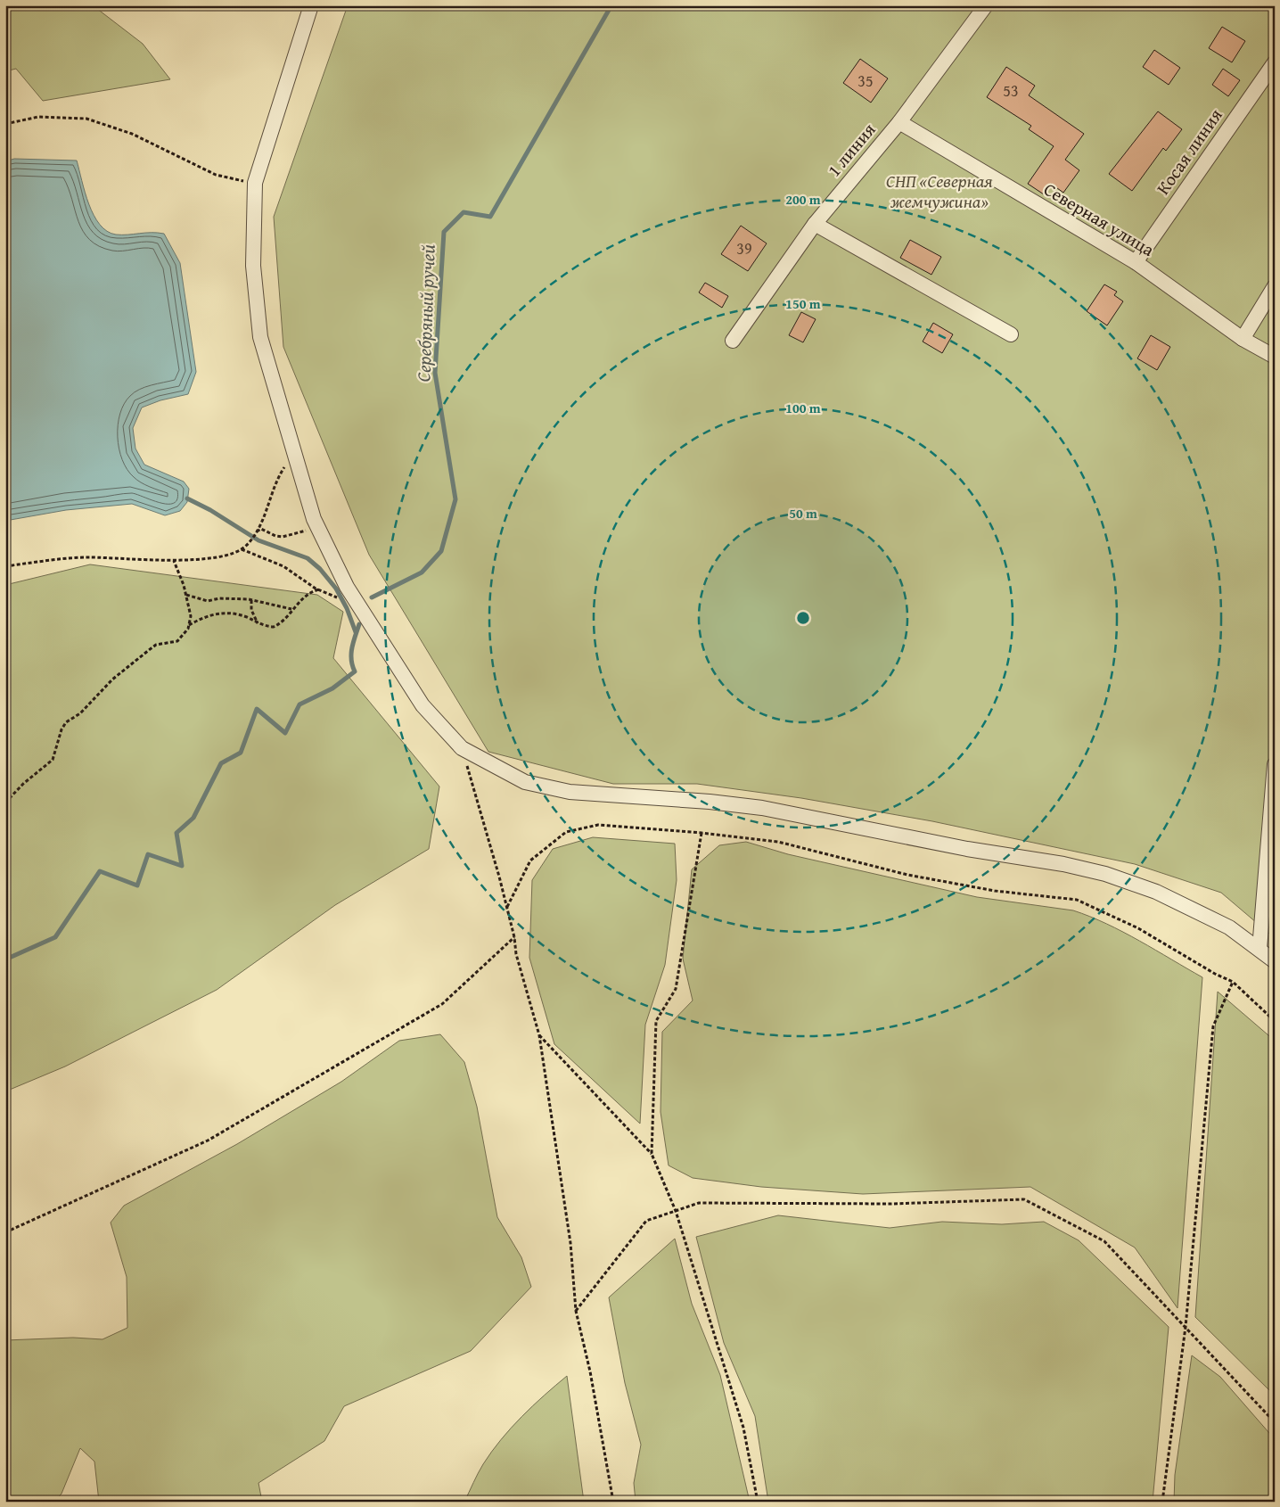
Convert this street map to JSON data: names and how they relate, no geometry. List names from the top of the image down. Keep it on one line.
{"streets":{"street":["1 линия","Косая линия","Северная улица"]},"crossings":[["1 линия","Северная улица"],["Косая линия","Северная улица"]],"water":["Серебряный ручей"],"parks":["СНП «Северная жемчужина»"],"house_numbers":["35","53","39"],"rings":["200 m","150 m","100 m","50 m"]}
